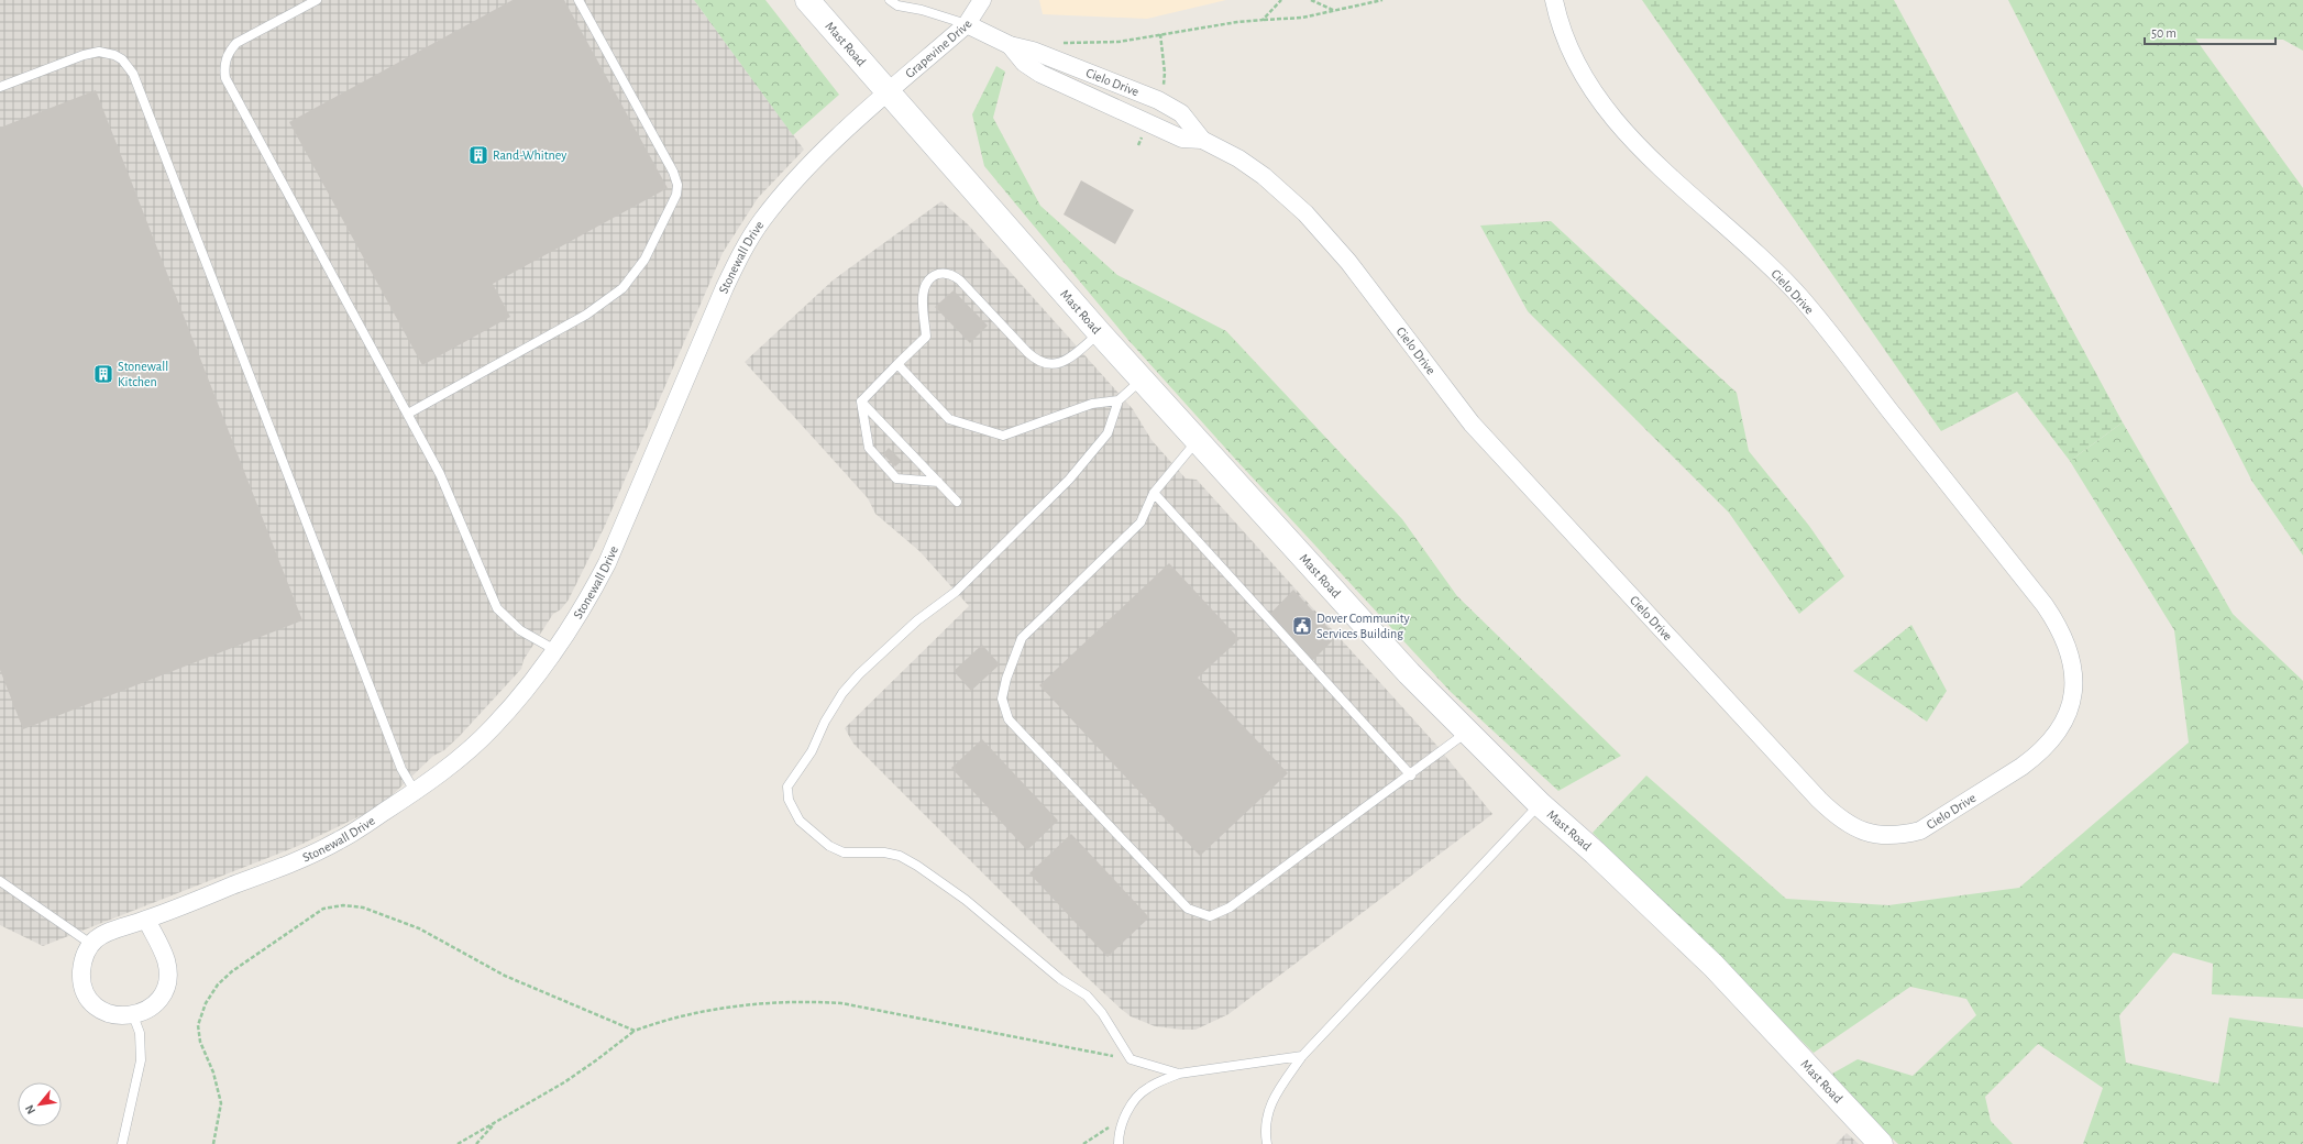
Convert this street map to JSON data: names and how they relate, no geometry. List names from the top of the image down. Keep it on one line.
{"streets":{"street":["Mast Road","Grapevine Drive","Cielo Drive","Stonewall Drive"]},"crossings":[["Mast Road","Grapevine Drive"],["Mast Road","Stonewall Drive"],["Grapevine Drive","Cielo Drive"],["Grapevine Drive","Stonewall Drive"]],"places":{"building":["Rand-Whitney","Stonewall Kitchen"],"public building":["Dover Community Services Building"]},"scale_bar":"50 m","north":"bottom left"}
